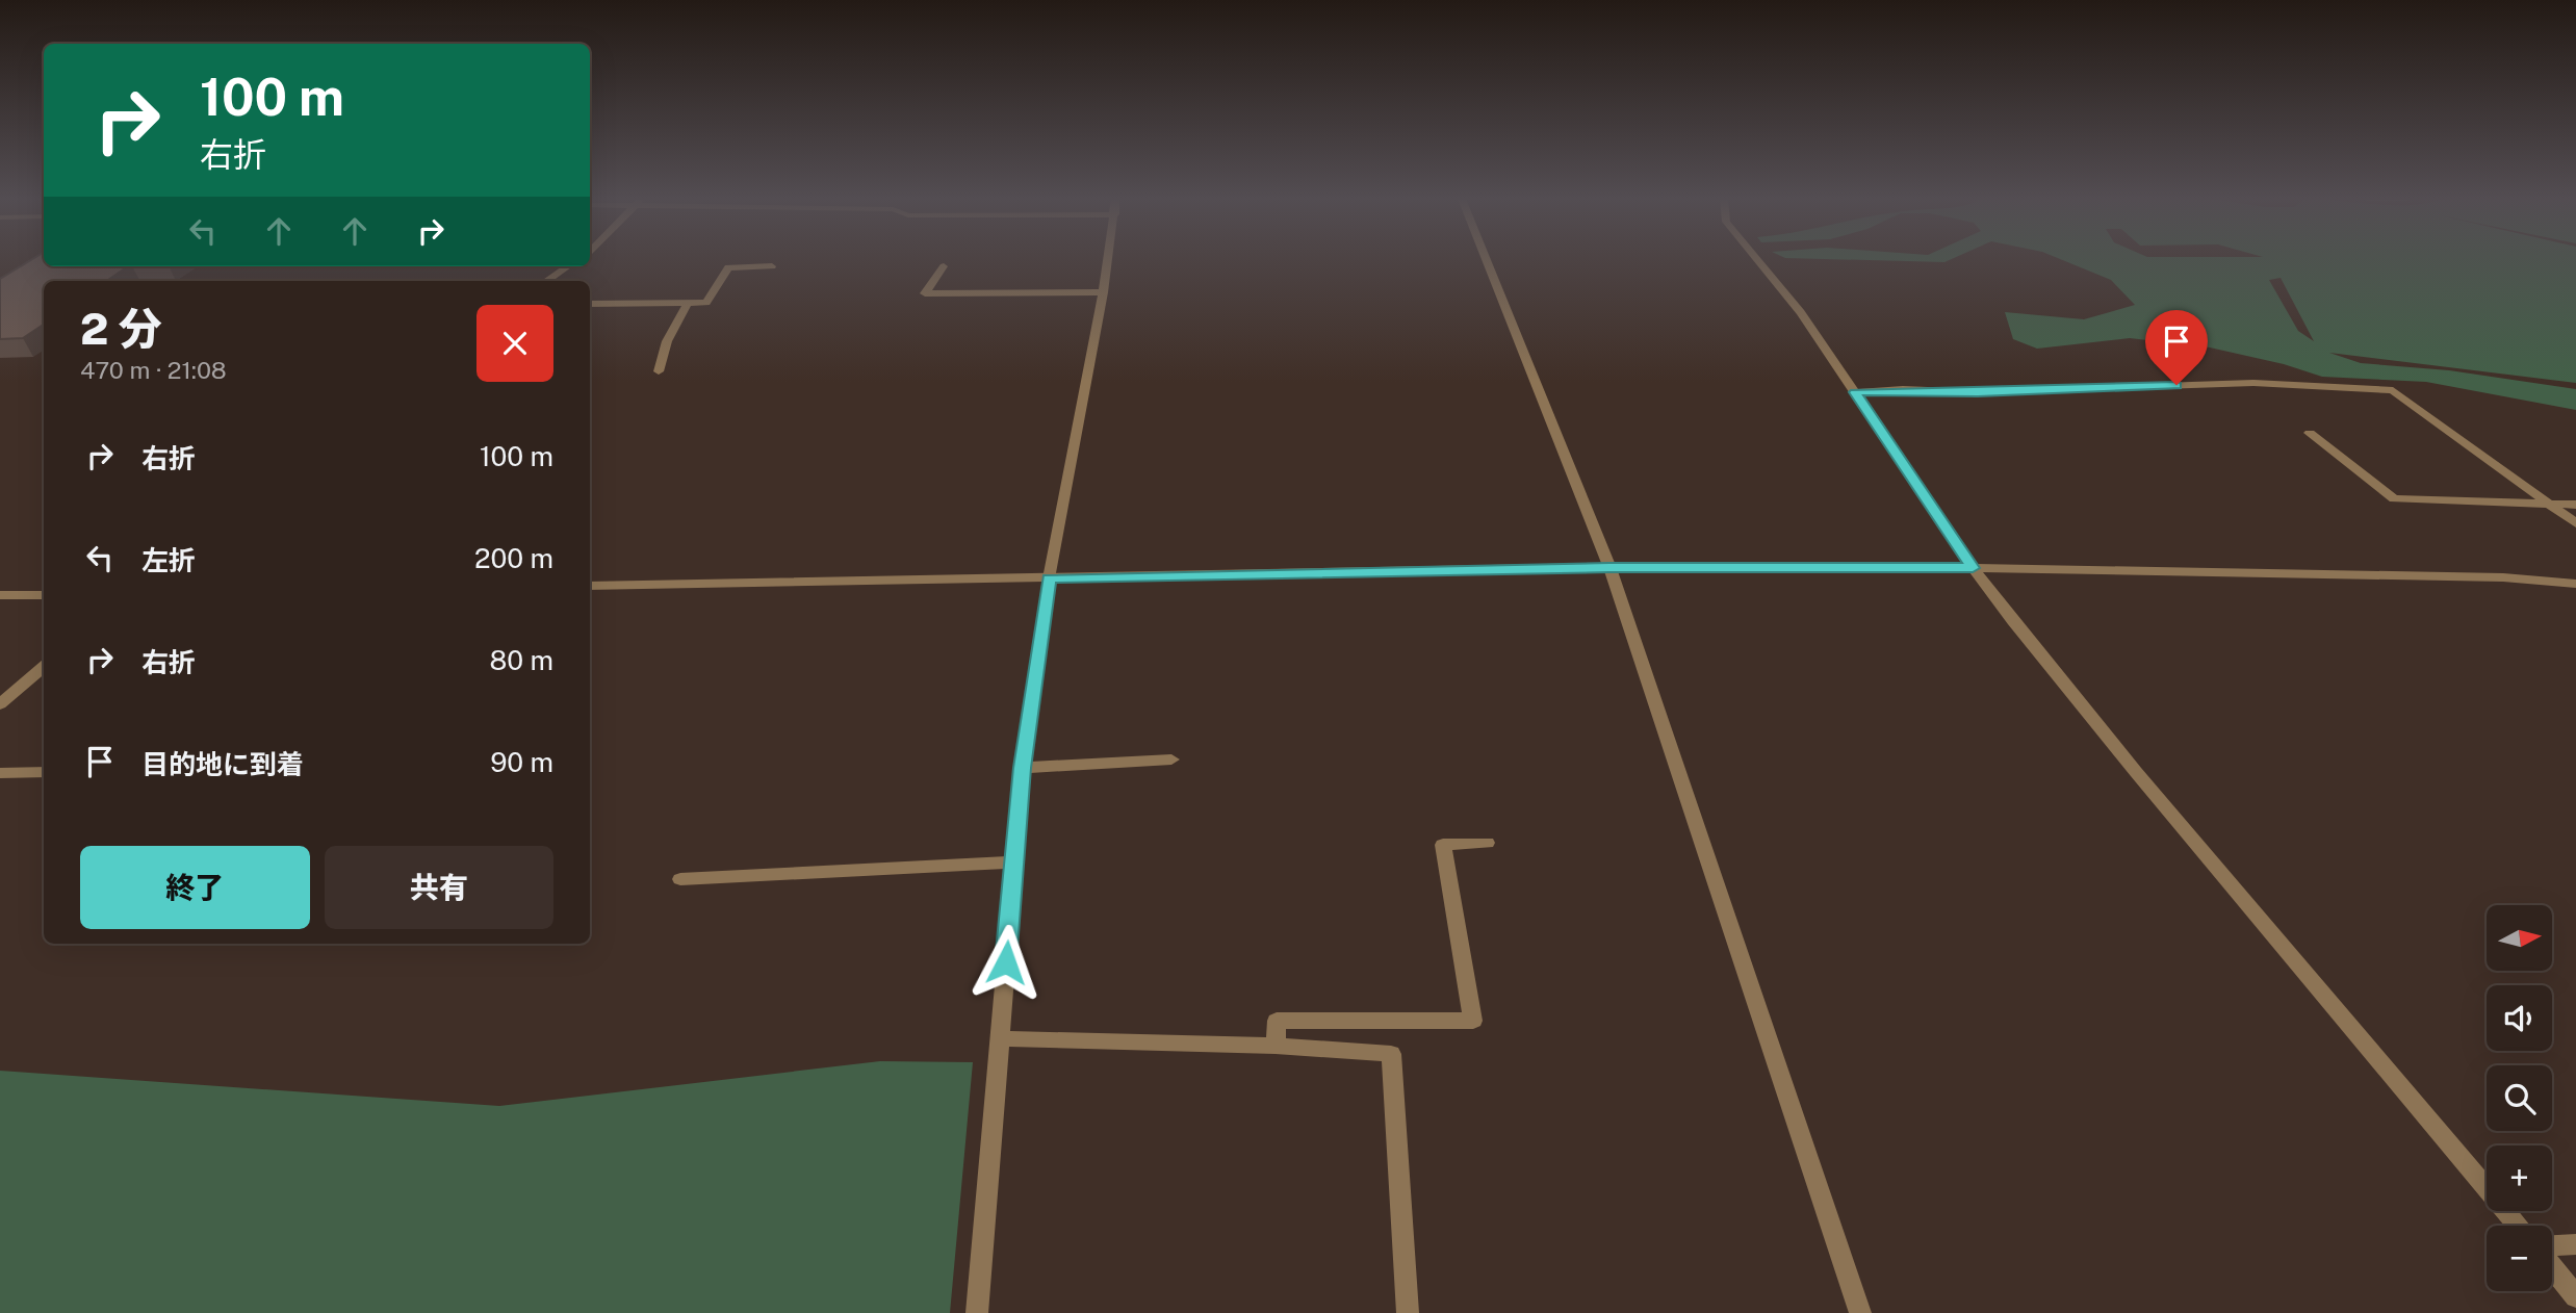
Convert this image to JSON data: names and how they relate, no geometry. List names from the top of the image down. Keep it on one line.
{"north":"right","page":{"turn":["100 m","右折"],"heading":["2 分","470 m · 21:08"],"list":[{"name":"右折","value":"100 m"},{"name":"左折","value":"200 m"},{"name":"右折","value":"80 m"},{"name":"目的地に到着","value":"90 m"}],"buttons":["終了","共有"],"map_buttons":["+","−"]}}
